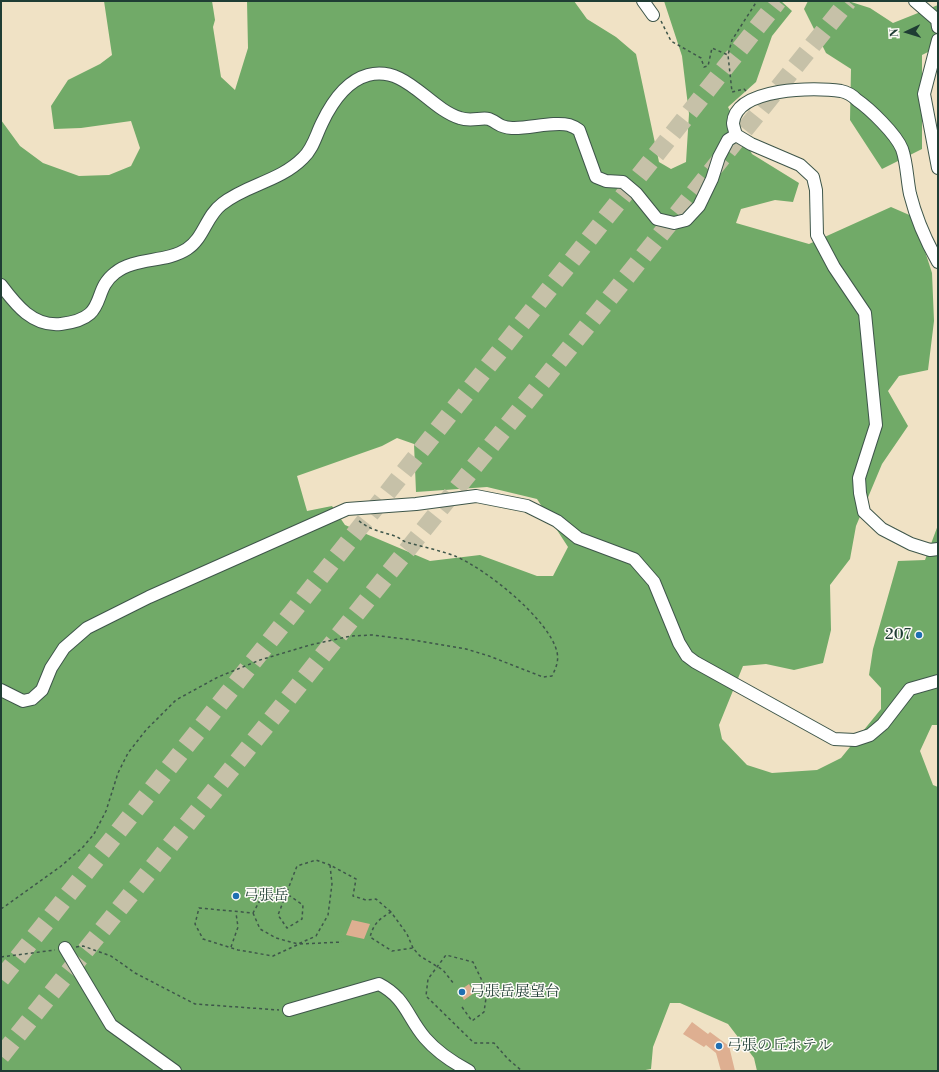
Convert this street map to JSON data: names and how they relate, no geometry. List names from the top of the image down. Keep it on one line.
{"places":["207","弓張岳","弓張岳展望台","弓張の丘ホテル"],"north":"left"}
